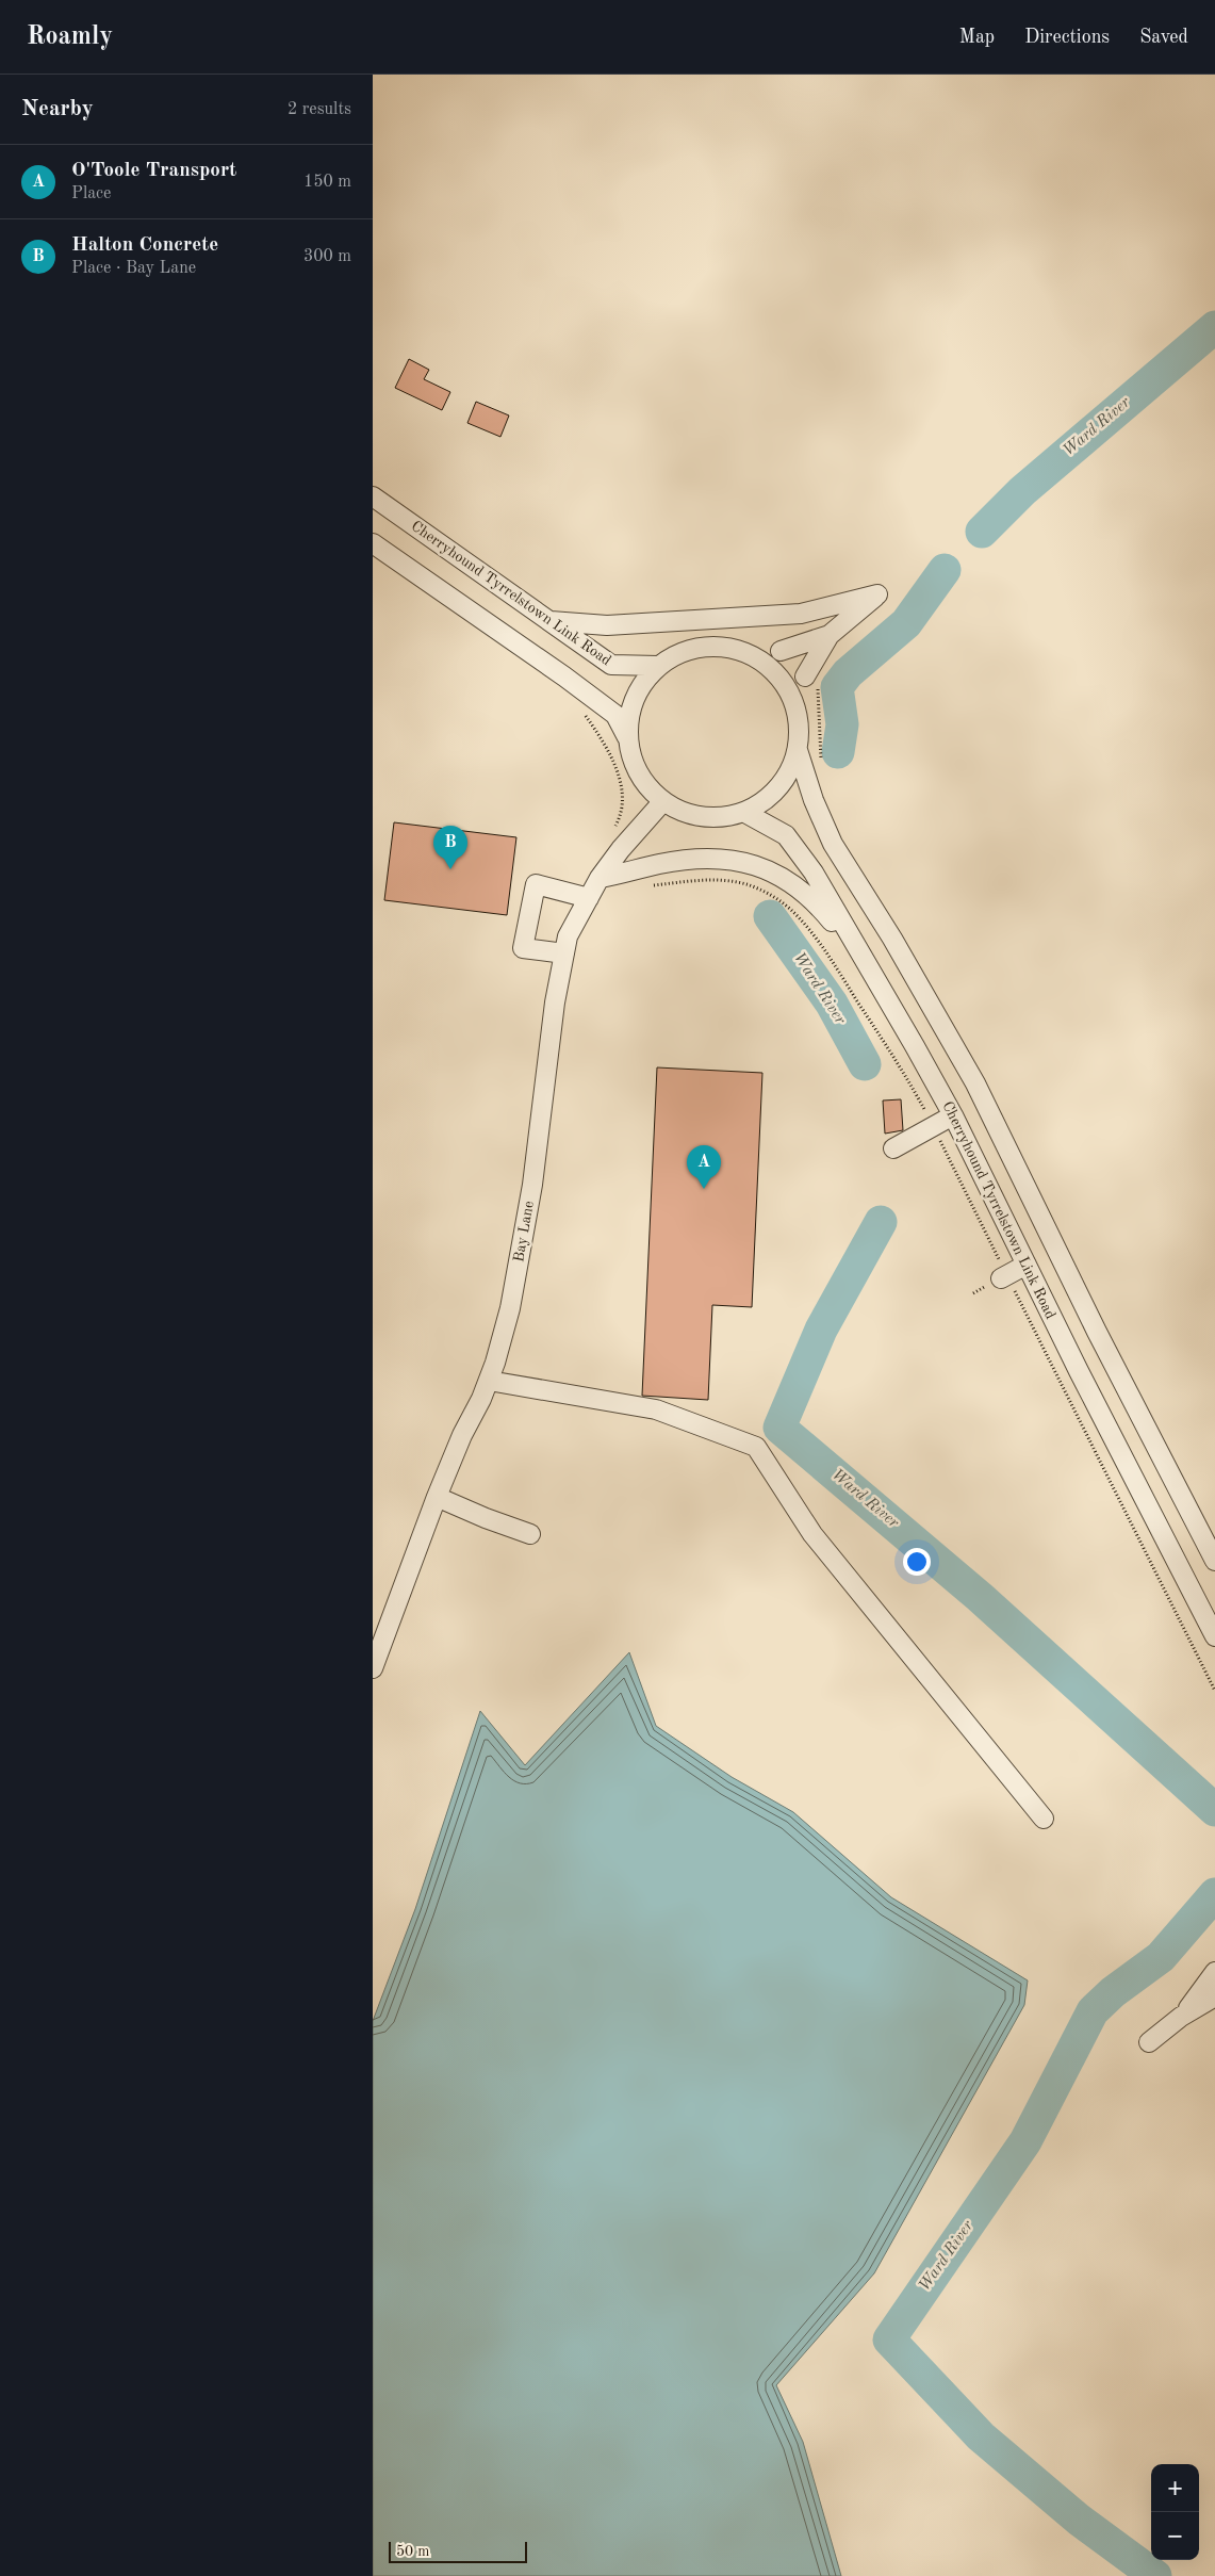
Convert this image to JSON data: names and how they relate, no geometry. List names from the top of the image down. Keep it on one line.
{"streets":{"street":["Cherryhound Tyrrelstown Link Road","Bay Lane"]},"crossings":[["Cherryhound Tyrrelstown Link Road","Bay Lane"]],"water":["Ward River"],"scale_bar":"50 m","page":{"header":"Roamly","nav":["Map","Directions","Saved"],"heading":["Nearby","2 results"],"list":[{"mark":"A","name":"O'Toole Transport","note":"Place","value":"150 m"},{"mark":"B","name":"Halton Concrete","note":"Place · Bay Lane","value":"300 m"}],"pins":["B","A"],"map_buttons":["+","−"],"scale":"50 m"}}
